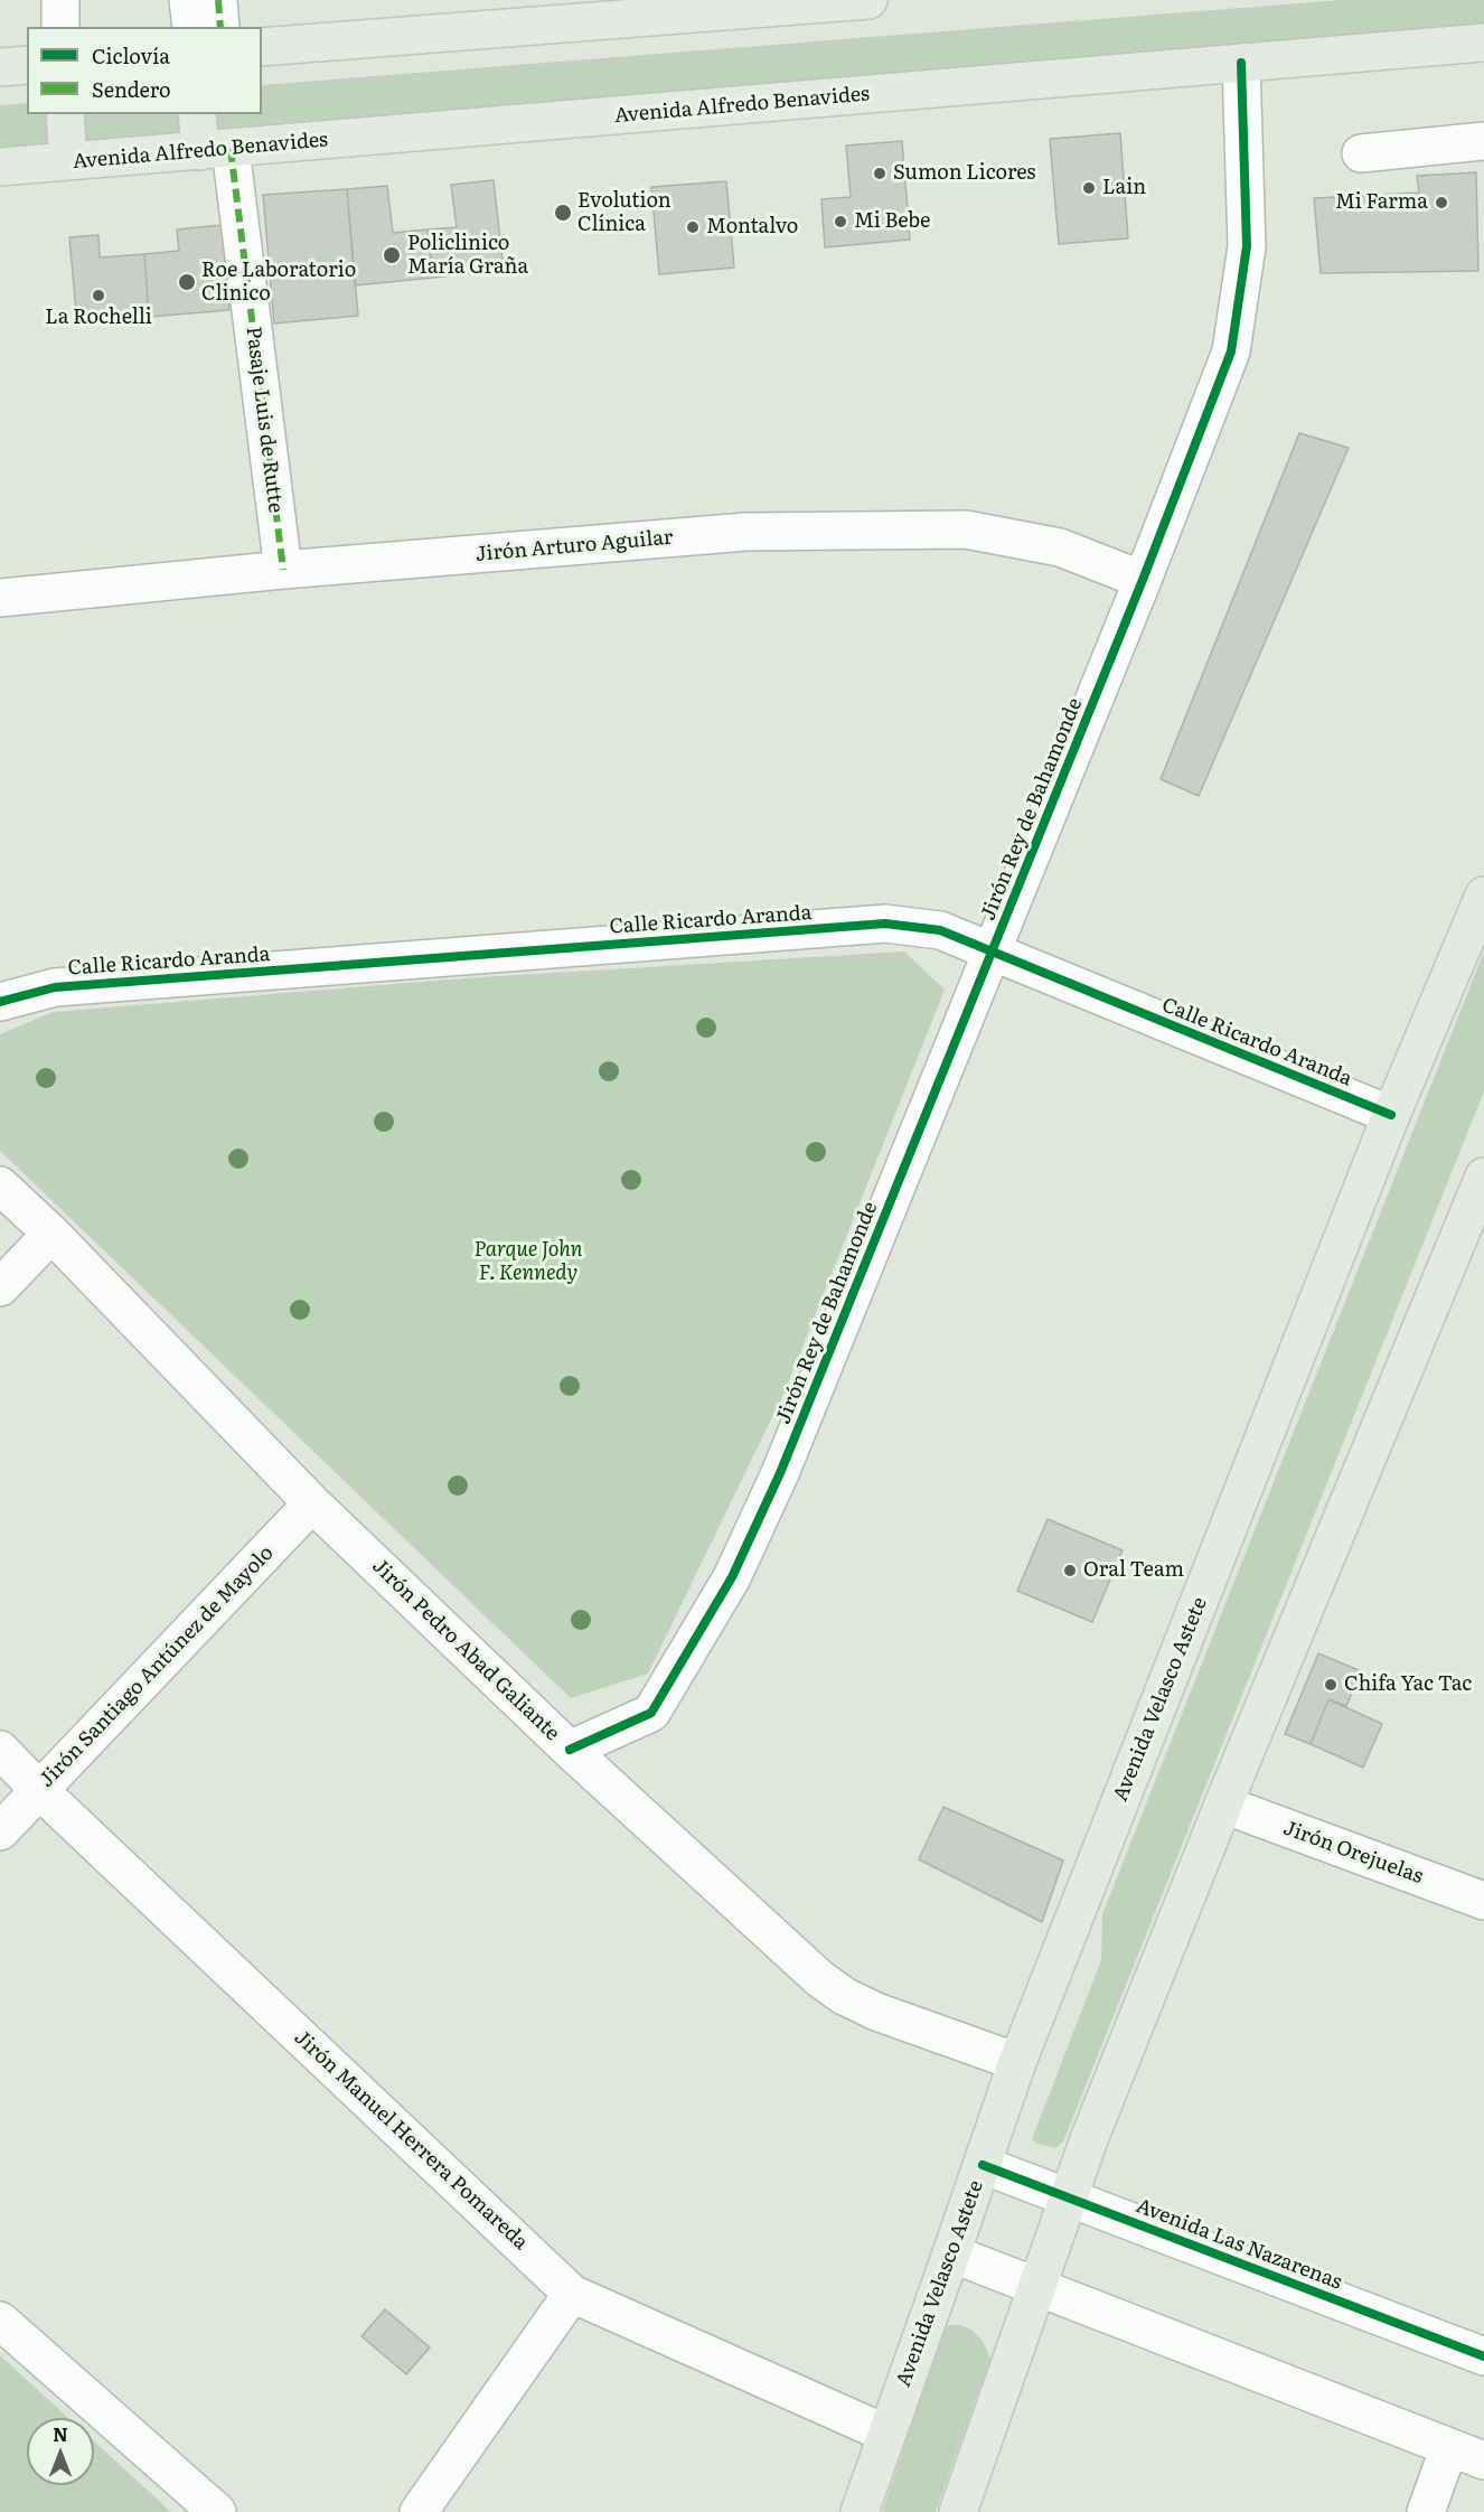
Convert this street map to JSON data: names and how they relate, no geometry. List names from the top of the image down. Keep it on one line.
{"streets":{"main road":["Avenida Alfredo Benavides","Avenida Velasco Astete"],"street":["Pasaje Luis de Rutte","Jirón Arturo Aguilar","Jirón Rey de Bahamonde","Calle Ricardo Aranda","Jirón Pedro Abad Galiante","Jirón Santiago Antúnez de Mayolo","Jirón Orejuelas","Jirón Manuel Herrera Pomareda","Avenida Las Nazarenas"]},"crossings":[["Avenida Alfredo Benavides","Pasaje Luis de Rutte"],["Avenida Alfredo Benavides","Jirón Rey de Bahamonde"],["Pasaje Luis de Rutte","Jirón Arturo Aguilar"],["Jirón Arturo Aguilar","Jirón Rey de Bahamonde"],["Jirón Rey de Bahamonde","Calle Ricardo Aranda"],["Jirón Rey de Bahamonde","Jirón Pedro Abad Galiante"],["Calle Ricardo Aranda","Avenida Velasco Astete"],["Jirón Pedro Abad Galiante","Jirón Santiago Antúnez de Mayolo"],["Jirón Pedro Abad Galiante","Avenida Velasco Astete"],["Jirón Santiago Antúnez de Mayolo","Jirón Manuel Herrera Pomareda"],["Avenida Velasco Astete","Jirón Manuel Herrera Pomareda"],["Avenida Velasco Astete","Avenida Las Nazarenas"]],"parks":["Parque John F. Kennedy"],"places":["Sumon Licores","Lain","Mi Farma","Evolution Clínica","Mi Bebe","Montalvo","Policlinico María Graña","Roe Laboratorio Clinico","La Rochelli","Oral Team","Chifa Yac Tac"],"legend":["Ciclovía","Sendero"],"north":"top"}
